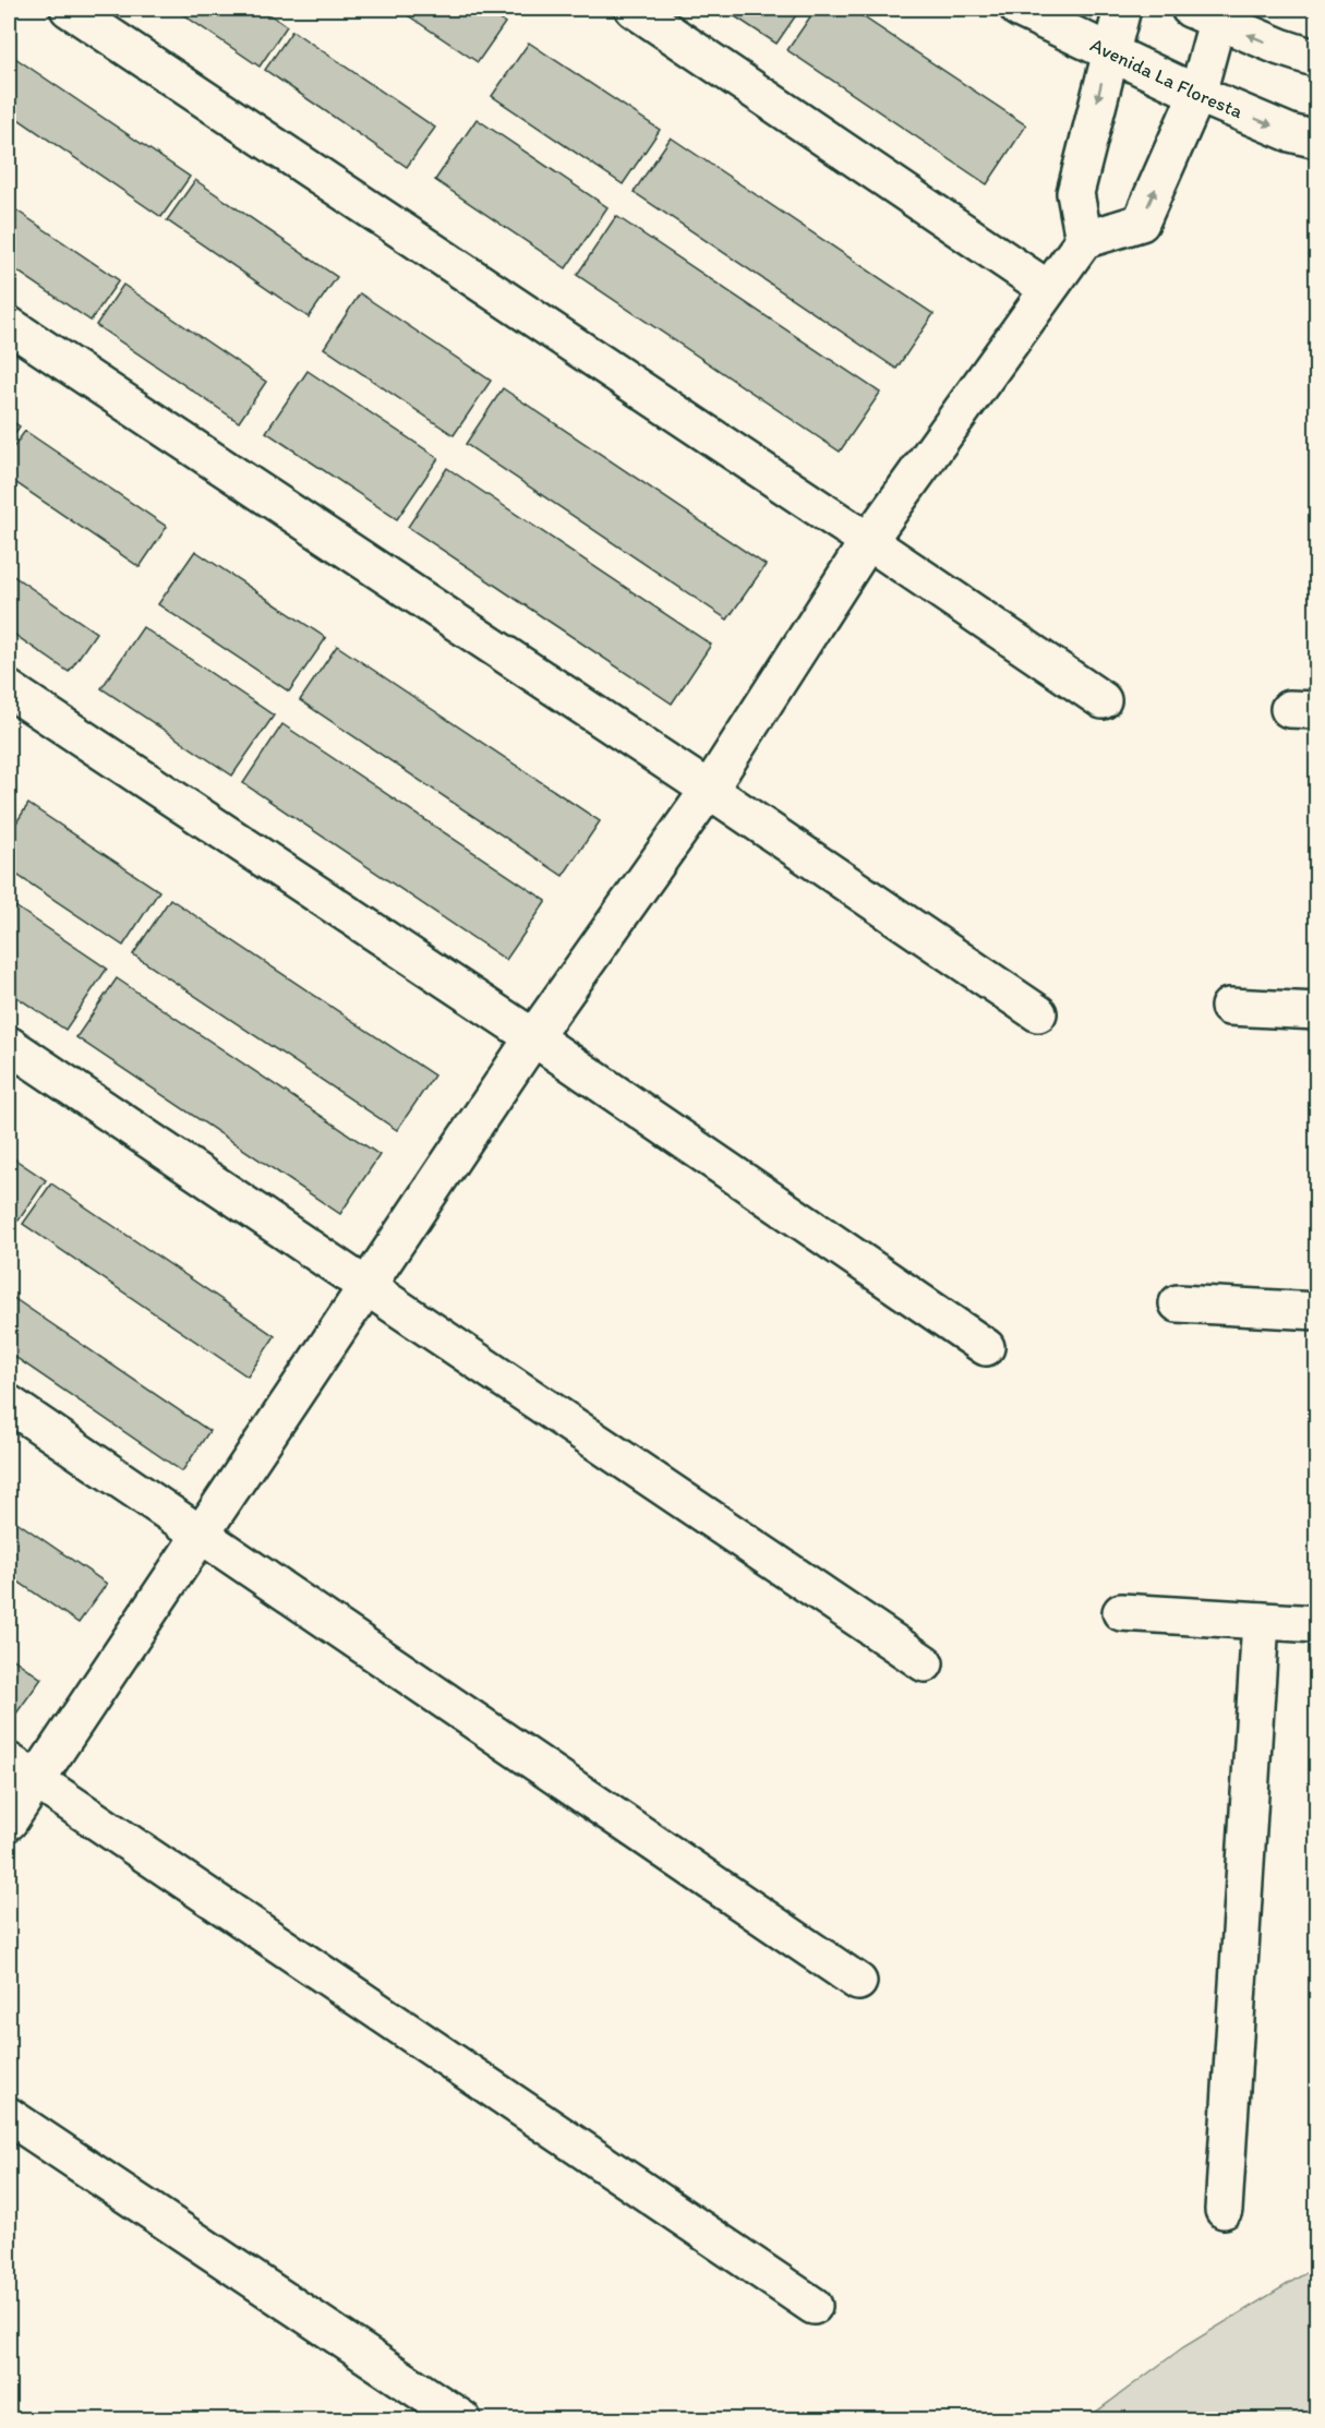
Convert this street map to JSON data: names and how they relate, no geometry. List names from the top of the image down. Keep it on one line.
{"streets":{"street":["Avenida La Floresta"]}}
